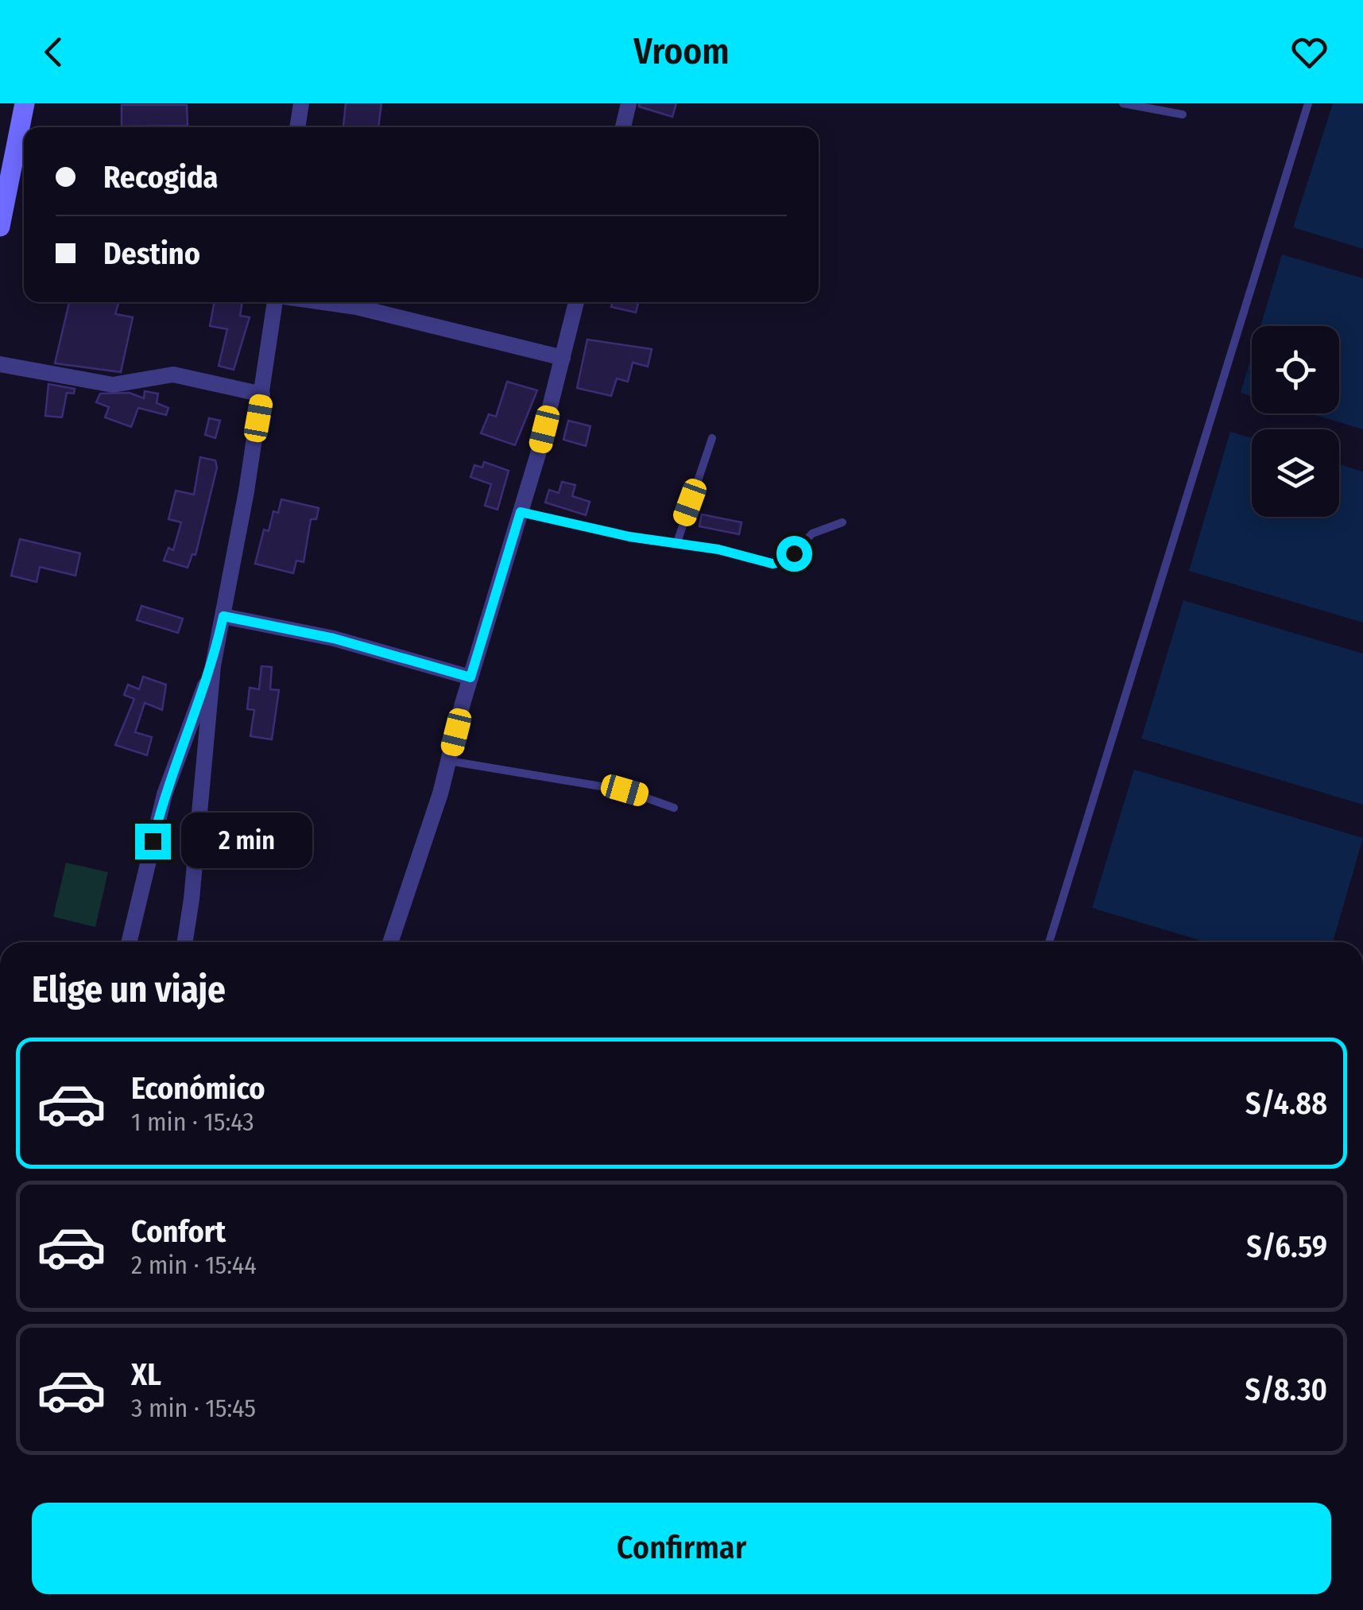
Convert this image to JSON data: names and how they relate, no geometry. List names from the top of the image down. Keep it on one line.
{"page":{"header":"Vroom","banner":["Recogida","Destino"],"bubble":"2 min","heading":"Elige un viaje","list":[{"name":"Económico","note":"1 min · 15:43","value":"S/4.88"},{"name":"Confort","note":"2 min · 15:44","value":"S/6.59"},{"name":"XL","note":"3 min · 15:45","value":"S/8.30"}],"buttons":"Confirmar"}}
